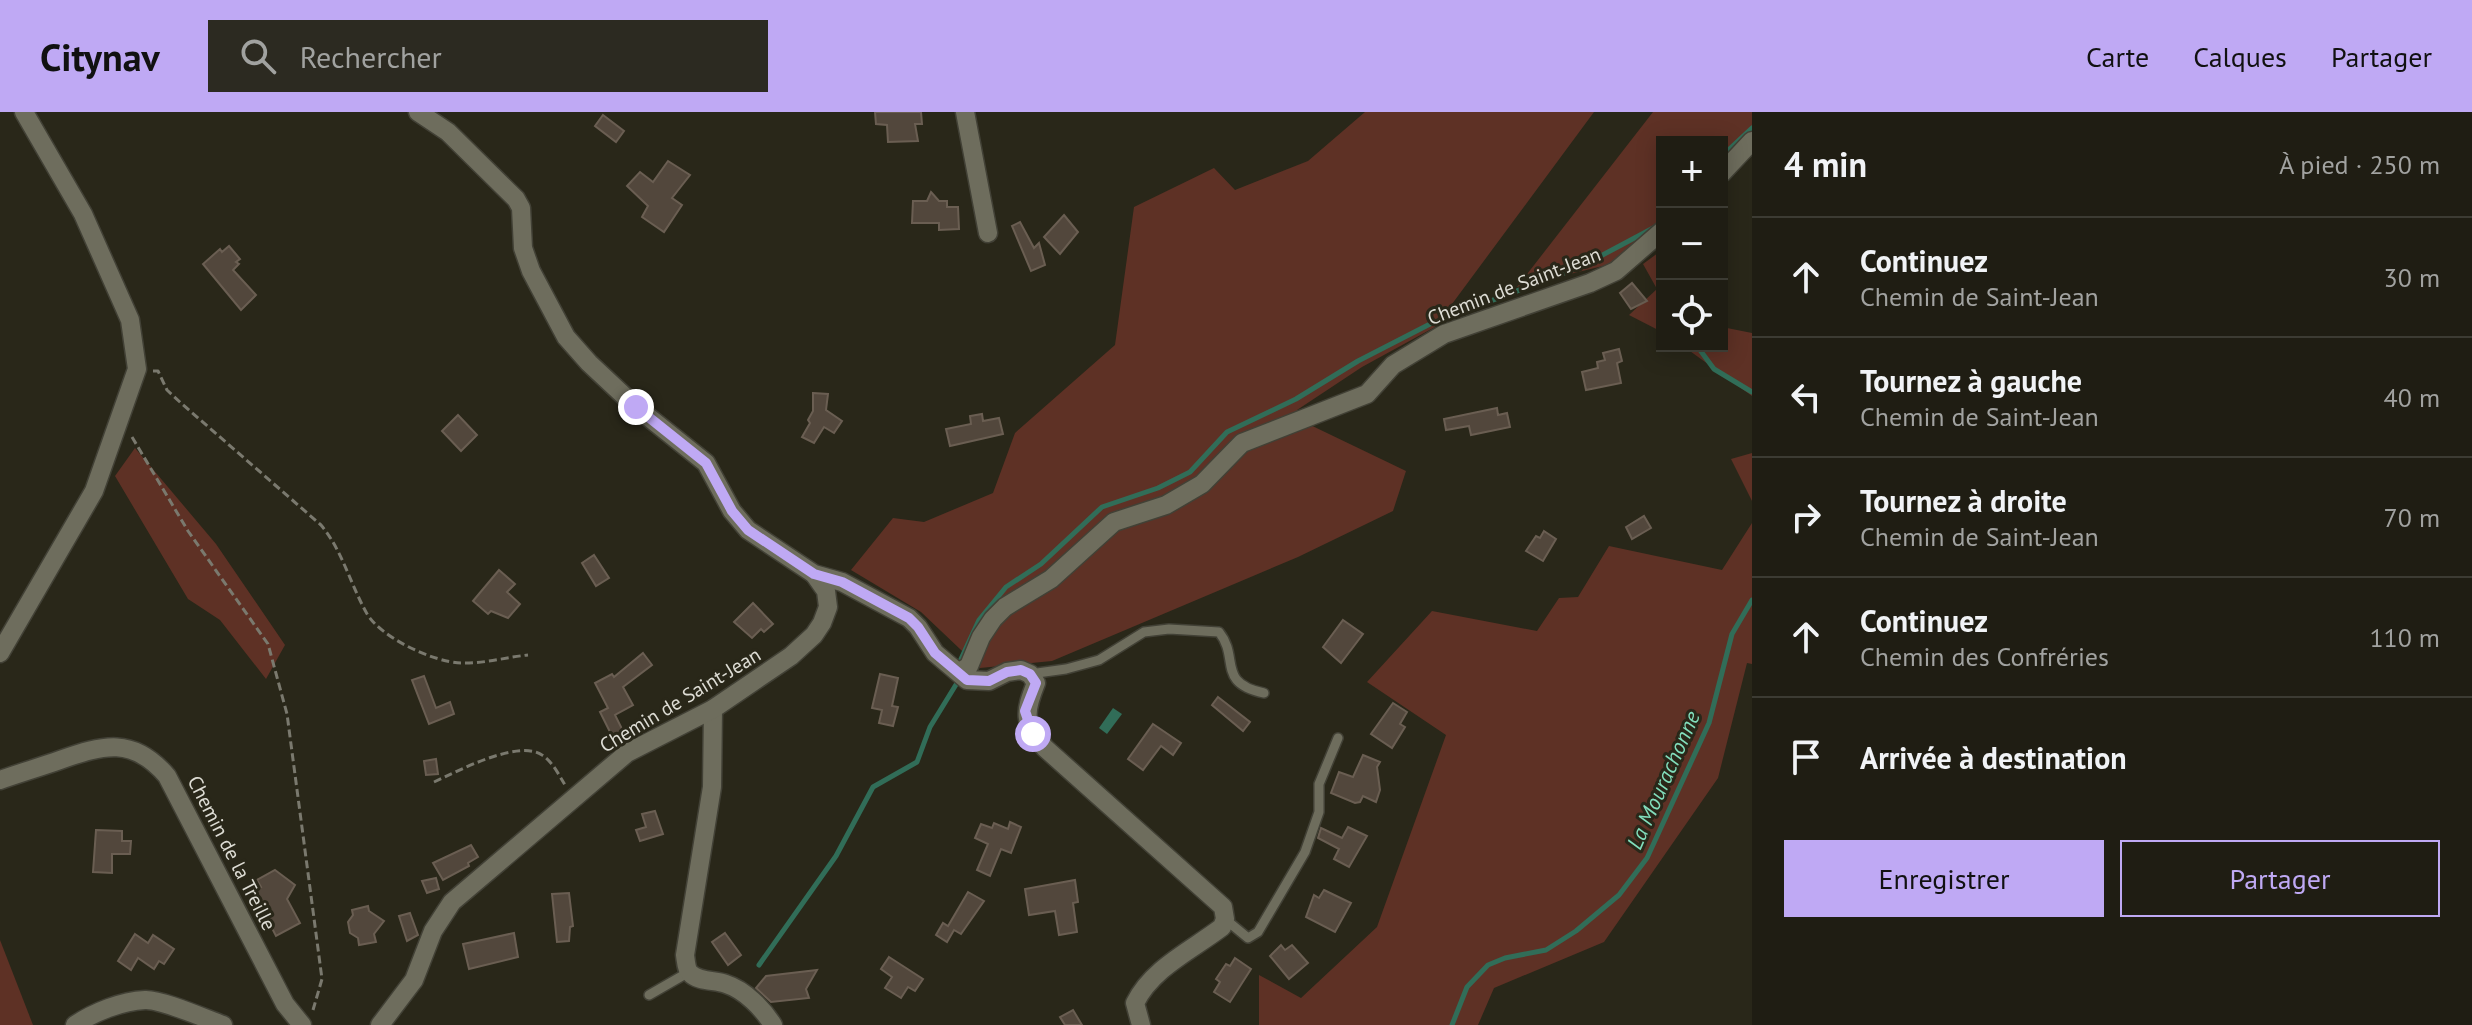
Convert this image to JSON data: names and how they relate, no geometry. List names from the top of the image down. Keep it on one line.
{"streets":{"street":["Chemin de Saint-Jean","Chemin de la Treille"]},"water":["La Mourachonne"],"page":{"header":"Citynav","search":"Rechercher","nav":["Carte","Calques","Partager"],"heading":["4 min","À pied · 250 m"],"map_buttons":["+","−"],"list":[["Continuez","Chemin de Saint-Jean","30 m"],["Tournez à gauche","Chemin de Saint-Jean","40 m"],["Tournez à droite","Chemin de Saint-Jean","70 m"],["Continuez","Chemin des Confréries","110 m"],"Arrivée à destination"],"buttons":["Enregistrer","Partager"]}}
